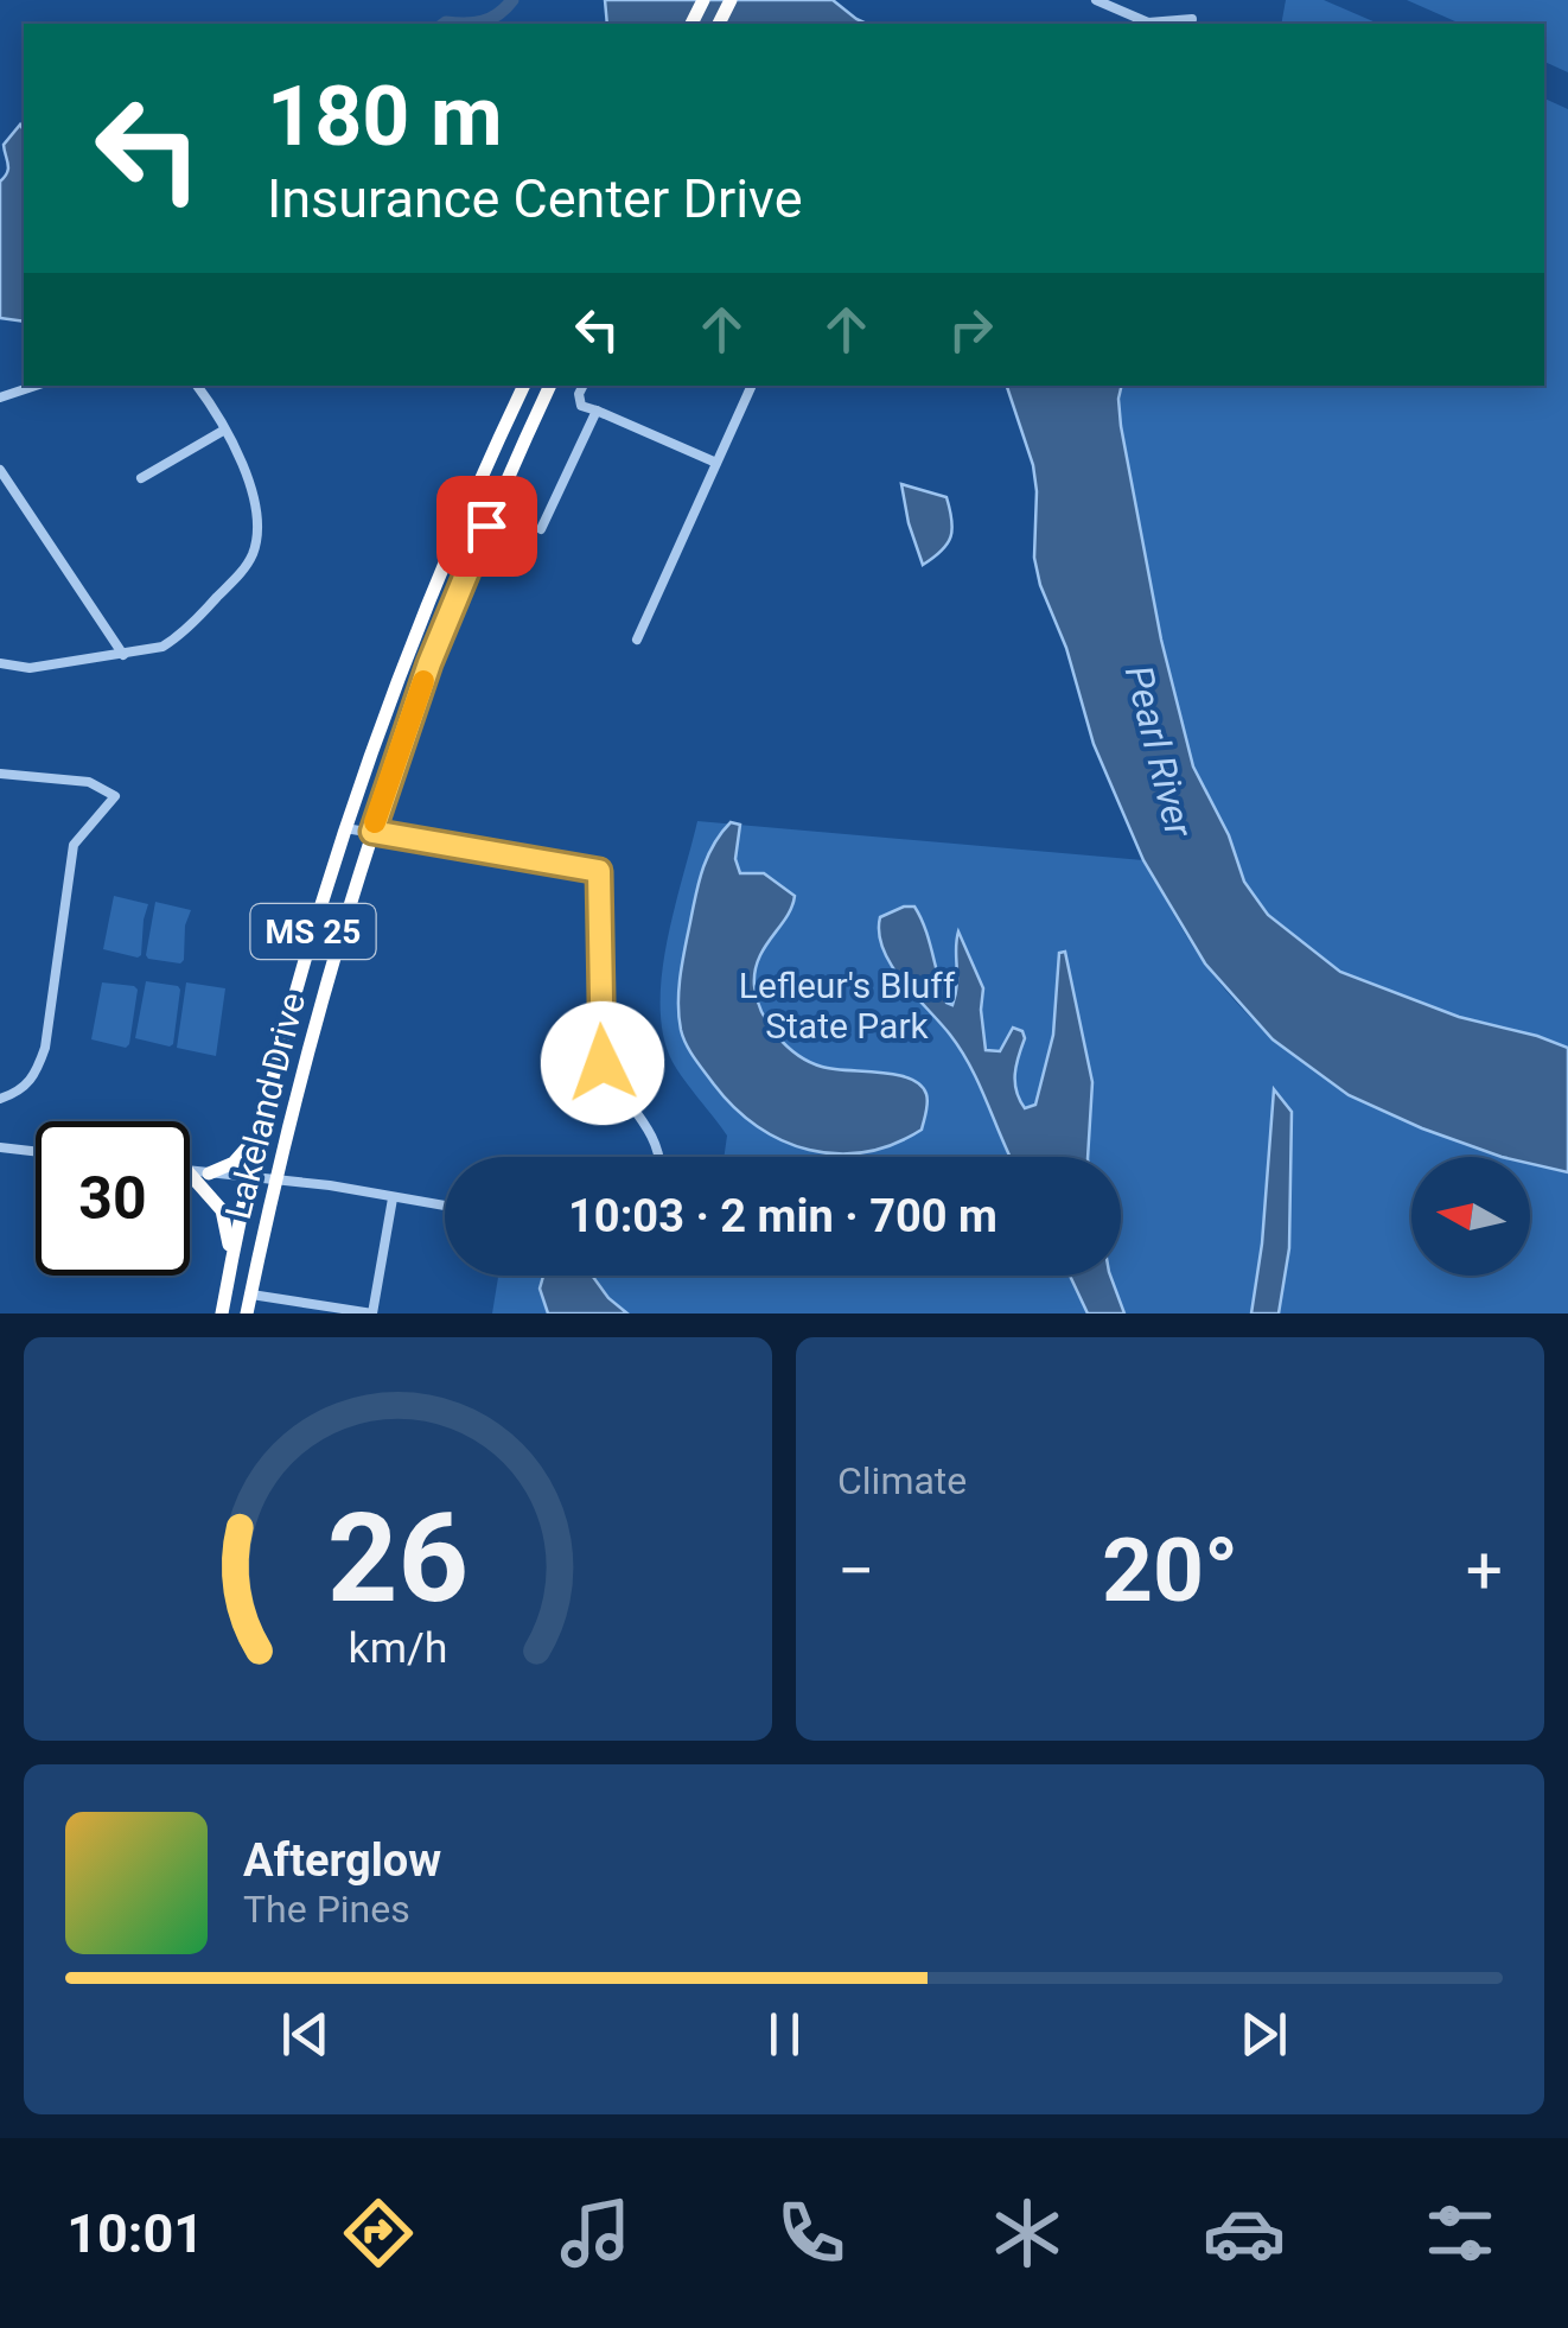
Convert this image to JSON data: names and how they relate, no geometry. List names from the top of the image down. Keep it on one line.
{"streets":{"highway":["MS 25","Lakeland Drive"]},"water":["Pearl River"],"parks":["Lefleur's Bluff State Park"],"north":"left","page":{"turn":["180 m","Insurance Center Drive"],"limit":"30","trip":"10:03 · 2 min · 700 m","tile":"Climate","heat":["−","20°","+"],"song":["Afterglow","The Pines"],"tabs":"10:01","gauge":["26","km/h"]}}
